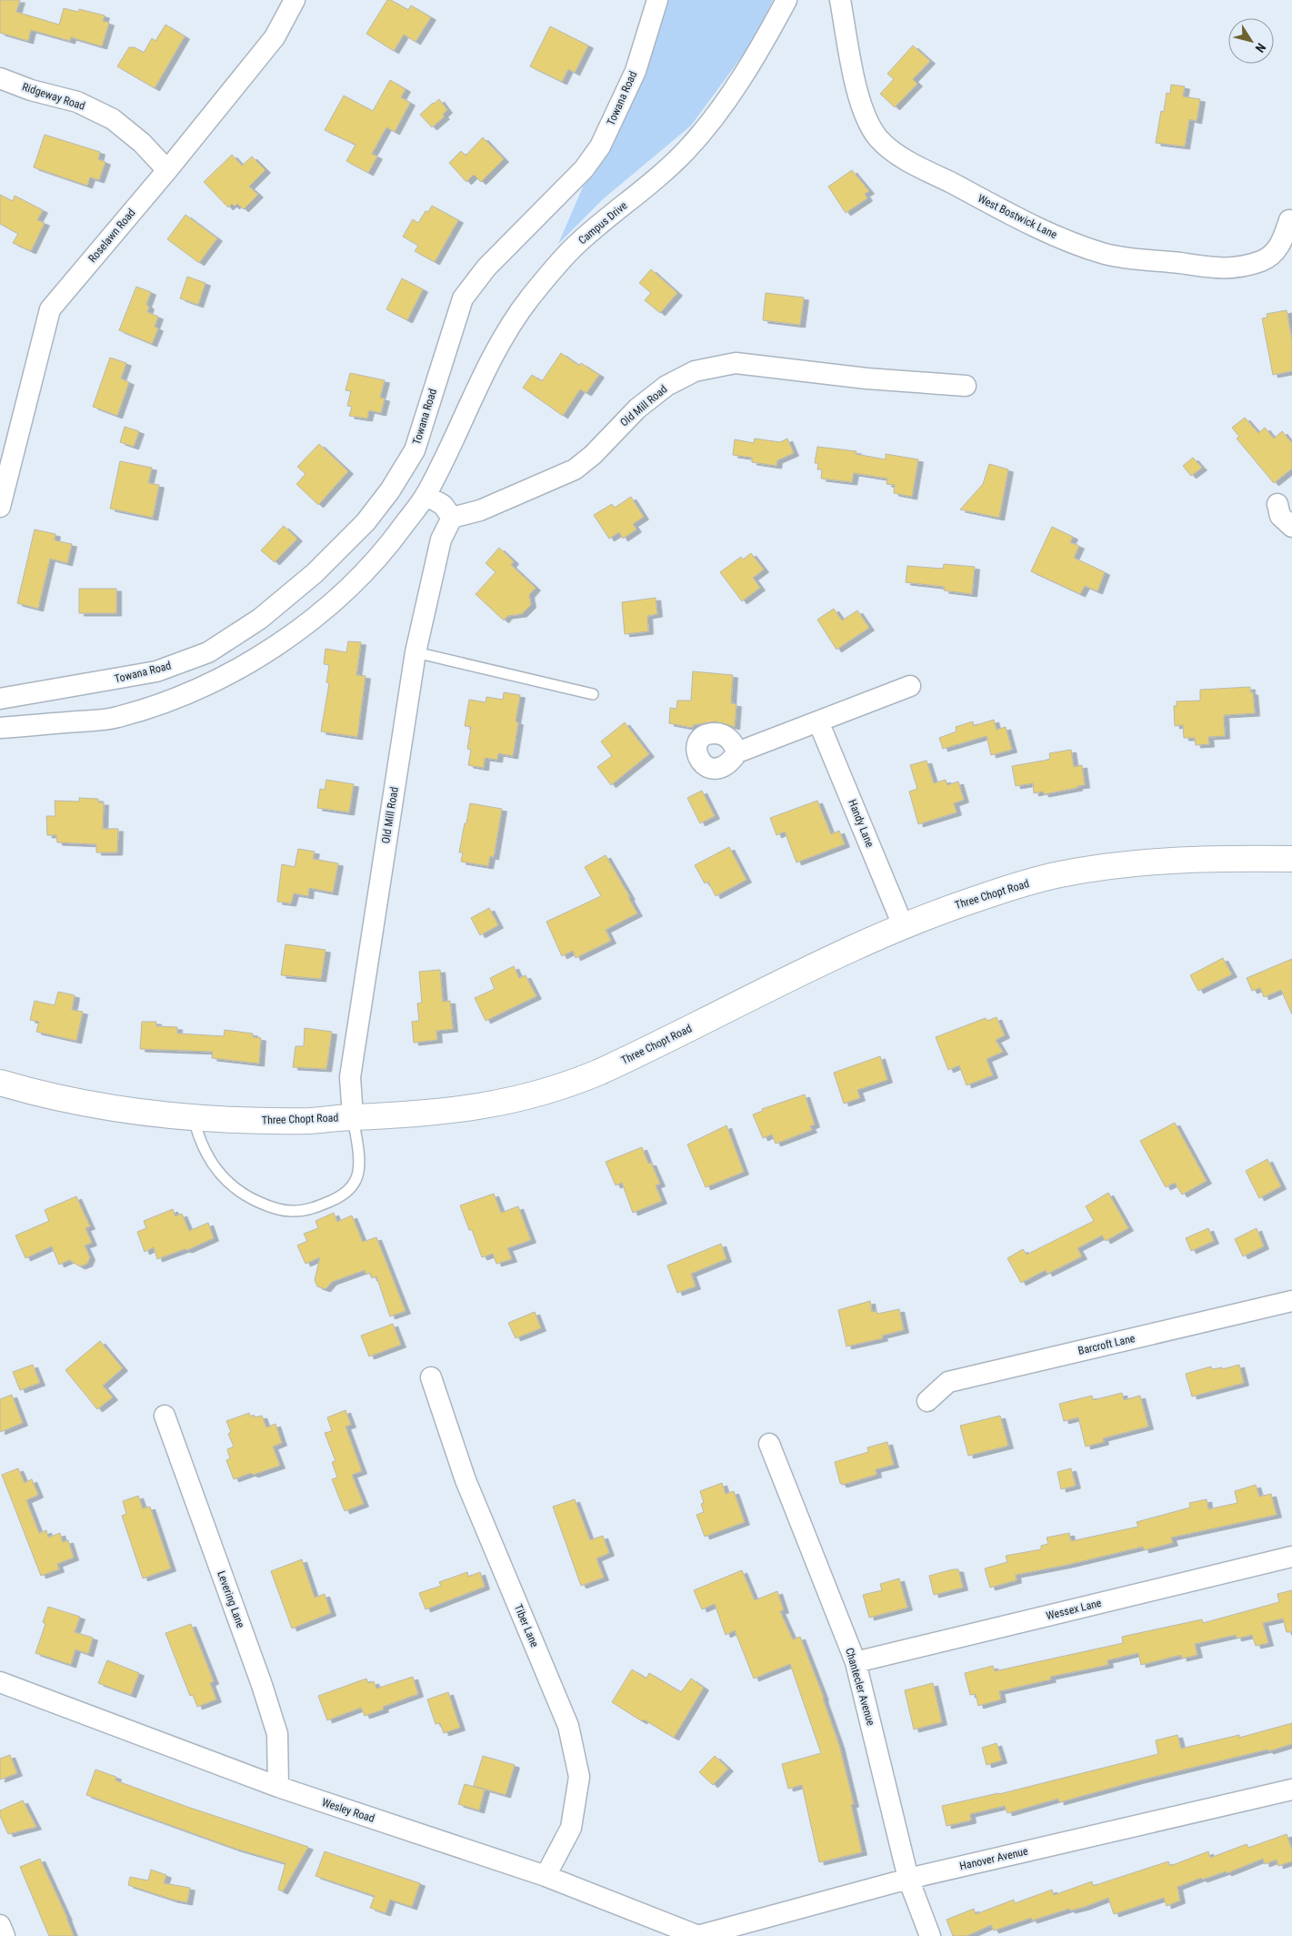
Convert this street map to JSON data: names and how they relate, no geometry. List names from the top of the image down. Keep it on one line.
{"streets":{"main road":["Three Chopt Road"],"street":["Ridgeway Road","Towana Road","West Bostwick Lane","Campus Drive","Roselawn Road","Old Mill Road","Handy Lane","Barcroft Lane","Levering Lane","Wessex Lane","Tiber Lane","Chantecler Avenue","Wesley Road","Hanover Avenue"]},"crossings":[["Ridgeway Road","Roselawn Road"],["Old Mill Road","Three Chopt Road"],["Handy Lane","Three Chopt Road"],["Levering Lane","Wesley Road"],["Wessex Lane","Chantecler Avenue"],["Tiber Lane","Wesley Road"],["Chantecler Avenue","Hanover Avenue"],["Wesley Road","Hanover Avenue"]],"north":"bottom right"}
